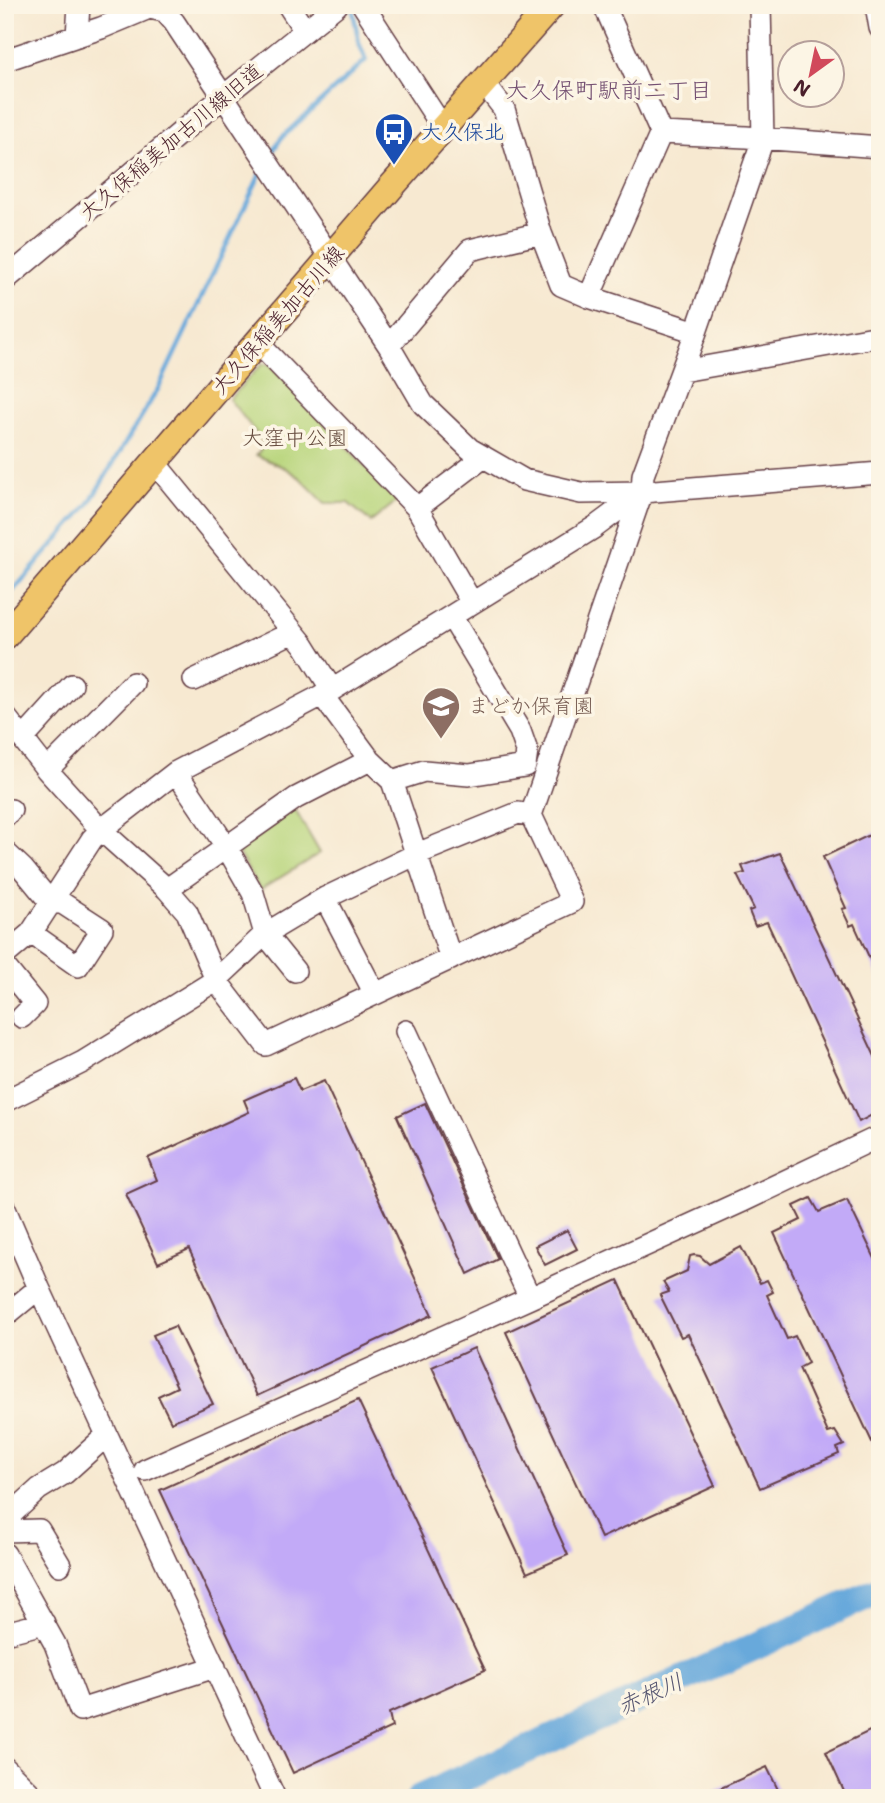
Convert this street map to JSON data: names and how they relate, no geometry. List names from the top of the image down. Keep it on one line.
{"streets":{"main road":["大久保稲美加古川線"],"street":["大久保稲美加古川線旧道"]},"districts":["大久保町駅前二丁目"],"water":["赤根川"],"parks":["大窪中公園"],"places":{"bus stop":["大久保北"],"school or university":["まどか保育園"]},"north":"bottom left"}
